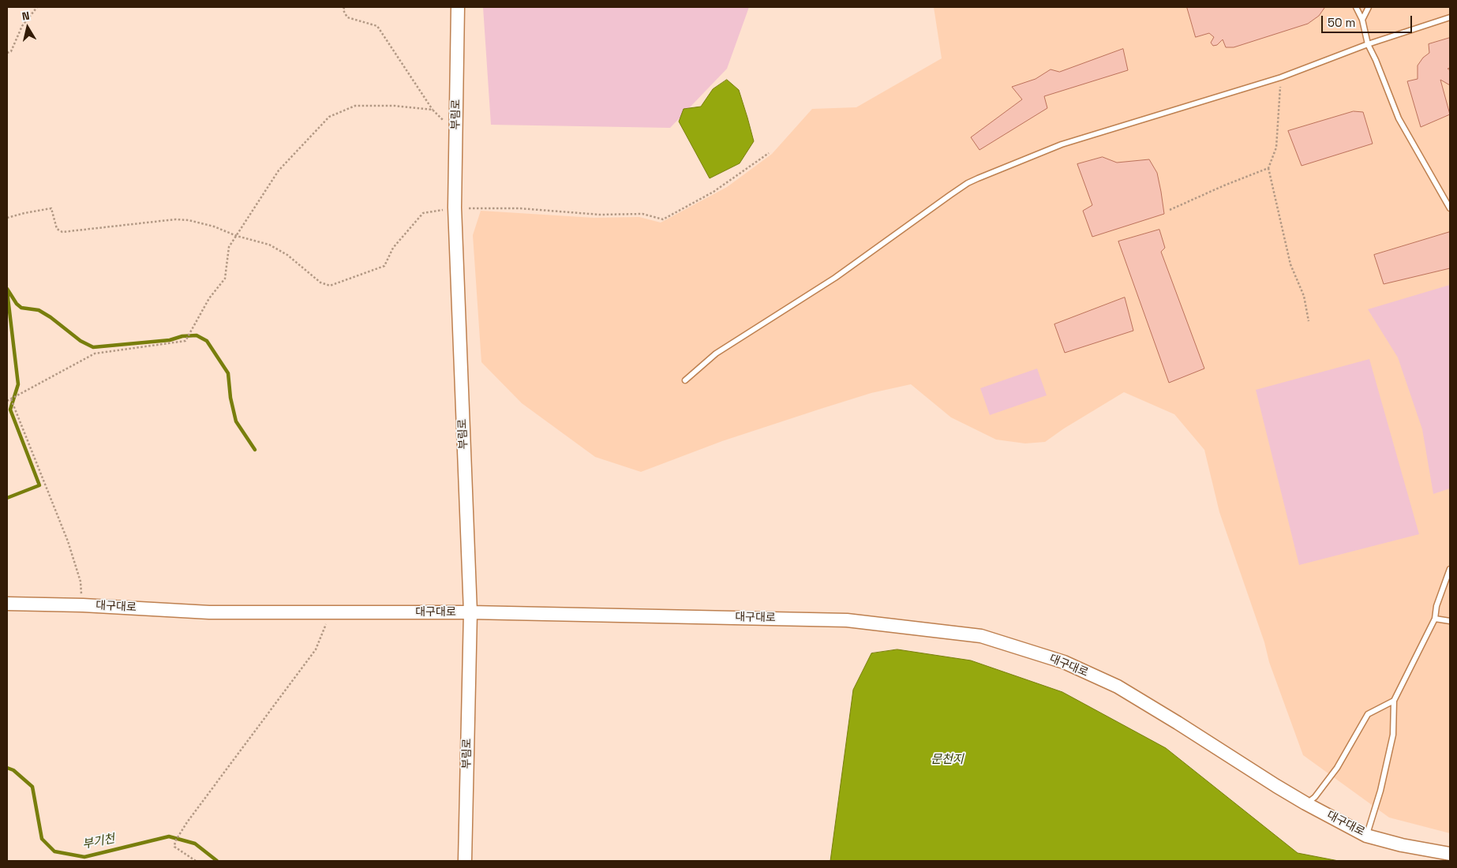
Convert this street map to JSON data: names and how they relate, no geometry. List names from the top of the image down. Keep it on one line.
{"streets":{"street":["부림로","대구대로"]},"crossings":[["부림로","대구대로"]],"water":["문천지","부기천"],"scale_bar":"50 m","north":"top"}
